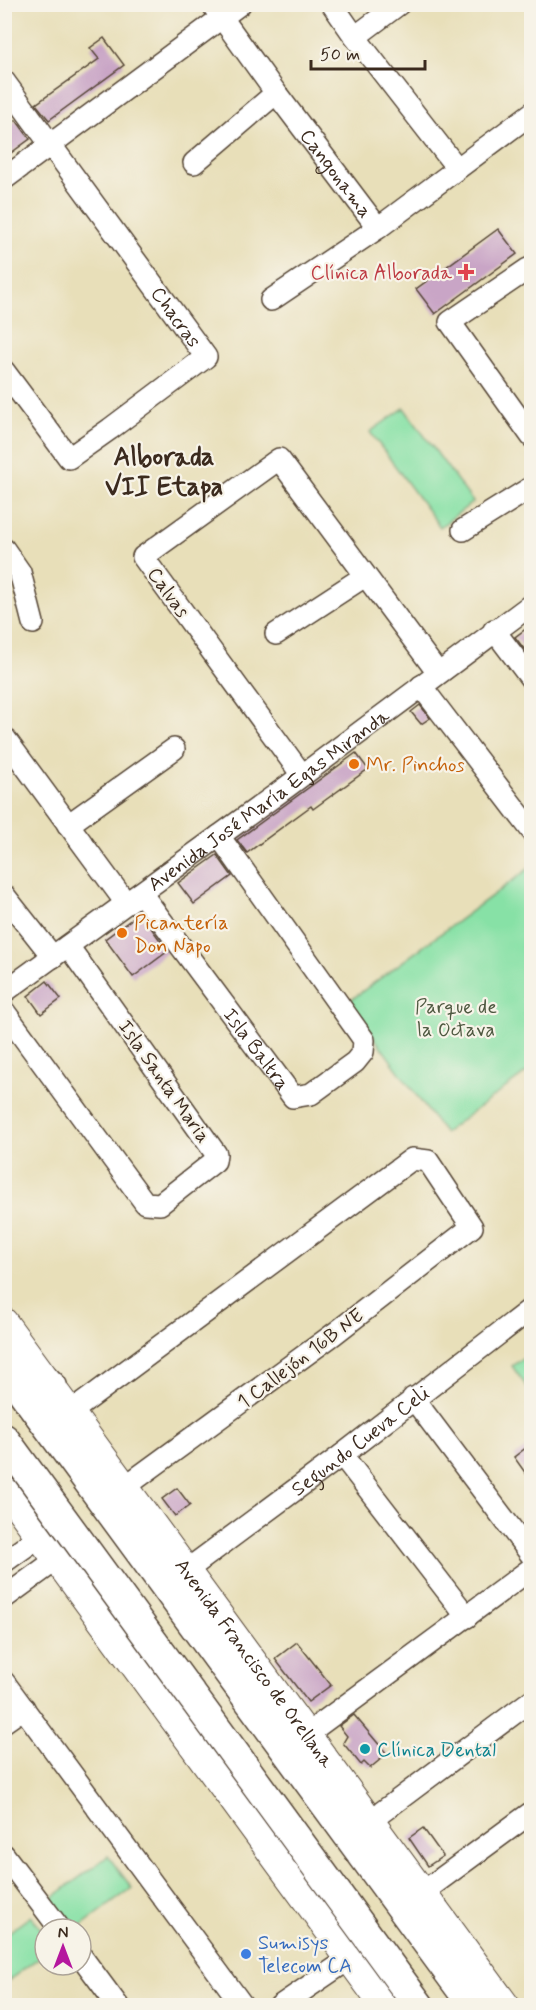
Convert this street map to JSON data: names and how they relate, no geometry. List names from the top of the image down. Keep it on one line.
{"streets":{"highway":["Avenida Francisco de Orellana"],"street":["Cangonama","Chacras","Calvas","Avenida José María Egas Miranda","Isla Baltra","Isla Santa Maria","1 Callejón 16B NE","Segundo Cueva Celi"]},"crossings":[["Calvas","Avenida José María Egas Miranda"],["Avenida José María Egas Miranda","Isla Baltra"],["Avenida José María Egas Miranda","Isla Santa Maria"],["1 Callejón 16B NE","Avenida Francisco de Orellana"],["Segundo Cueva Celi","Avenida Francisco de Orellana"]],"districts":["Alborada VII Etapa"],"parks":["Parque de la Octava"],"places":{"health":["Clínica Alborada"],"other":["Mr. Pinchos","Picantería Don Napo","Clínica Dental","Sumisys Telecom CA"]},"scale_bar":"50 m","north":"top"}
